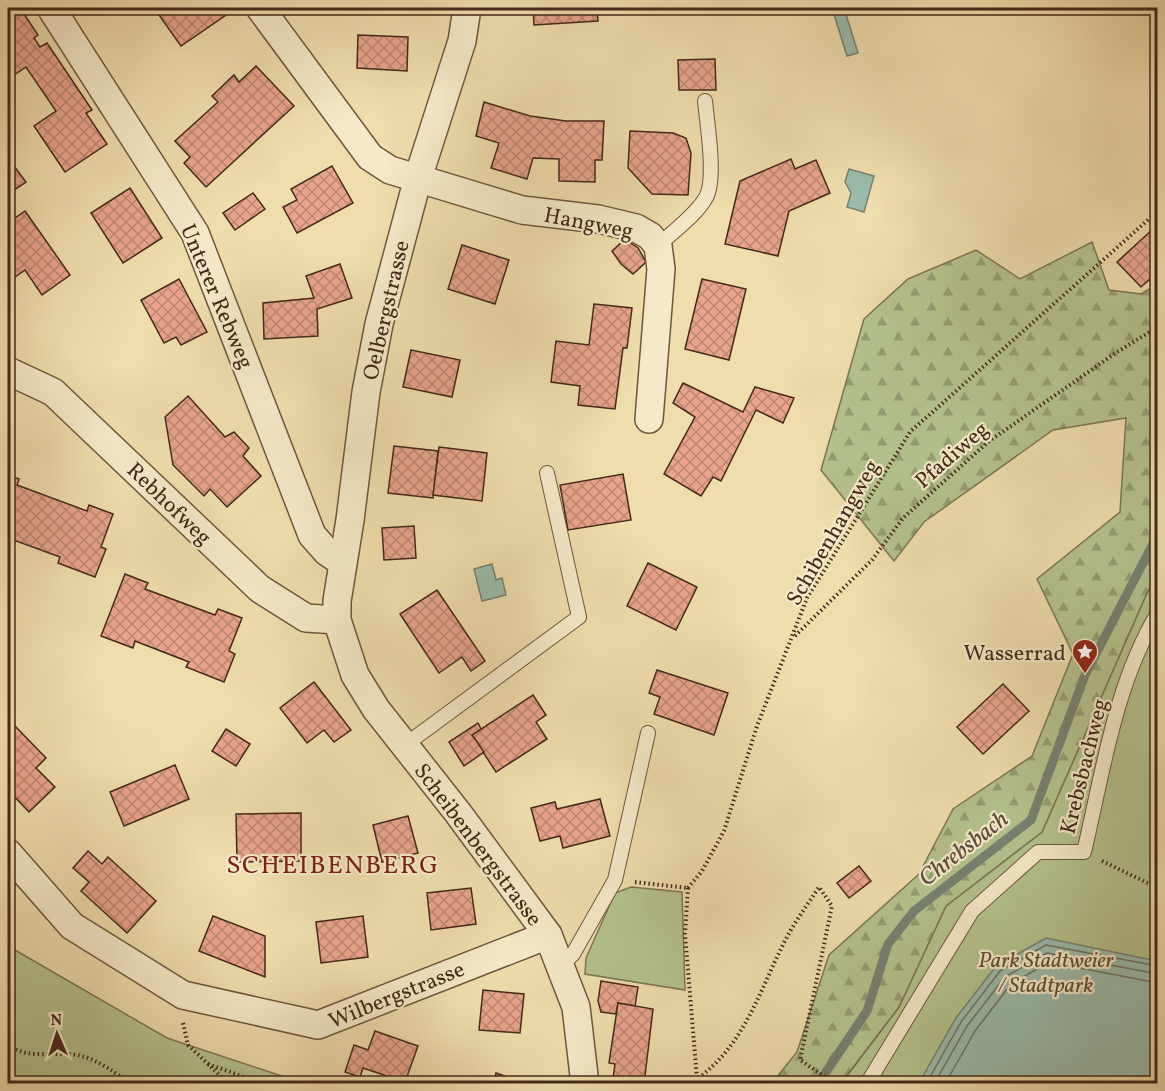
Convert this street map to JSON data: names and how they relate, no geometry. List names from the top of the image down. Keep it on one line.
{"streets":{"street":["Hangweg","Unterer Rebweg","Oelbergstrasse","Rebhofweg","Scheibenbergstrasse","Wilbergstrasse"],"lane":["Krebsbachweg"],"path":["Pfadiweg","Schibenhangweg"]},"crossings":[["Hangweg","Oelbergstrasse"],["Unterer Rebweg","Oelbergstrasse"],["Oelbergstrasse","Rebhofweg"],["Oelbergstrasse","Scheibenbergstrasse"],["Pfadiweg","Schibenhangweg"],["Rebhofweg","Scheibenbergstrasse"],["Scheibenbergstrasse","Wilbergstrasse"]],"districts":["SCHEIBENBERG"],"water":["Chrebsbach"],"parks":["Park Stadtweier / Stadtpark"],"places":{"place":["Wasserrad"]},"north":"top"}
